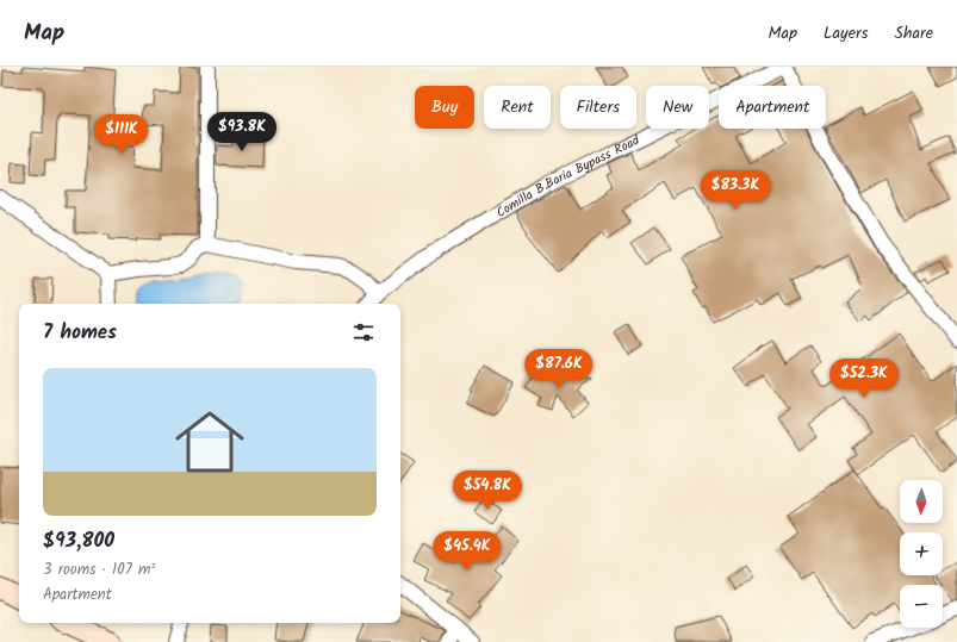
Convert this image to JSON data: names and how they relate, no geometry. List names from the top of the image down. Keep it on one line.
{"streets":{"street":["Comilla B.Baria Bypass Road"]},"north":"bottom","page":{"header":"Map","nav":["Map","Layers","Share"],"chip":["Buy","Rent","Filters","New","Apartment"],"price":["$93.8K","$111K","$83.3K","$87.6K","$52.3K","$54.8K","$45.4K"],"heading":"7 homes","list":[{"name":"$93,800","note":"3 rooms · 107 m² · Apartment"}],"map_buttons":["+","−"]}}
